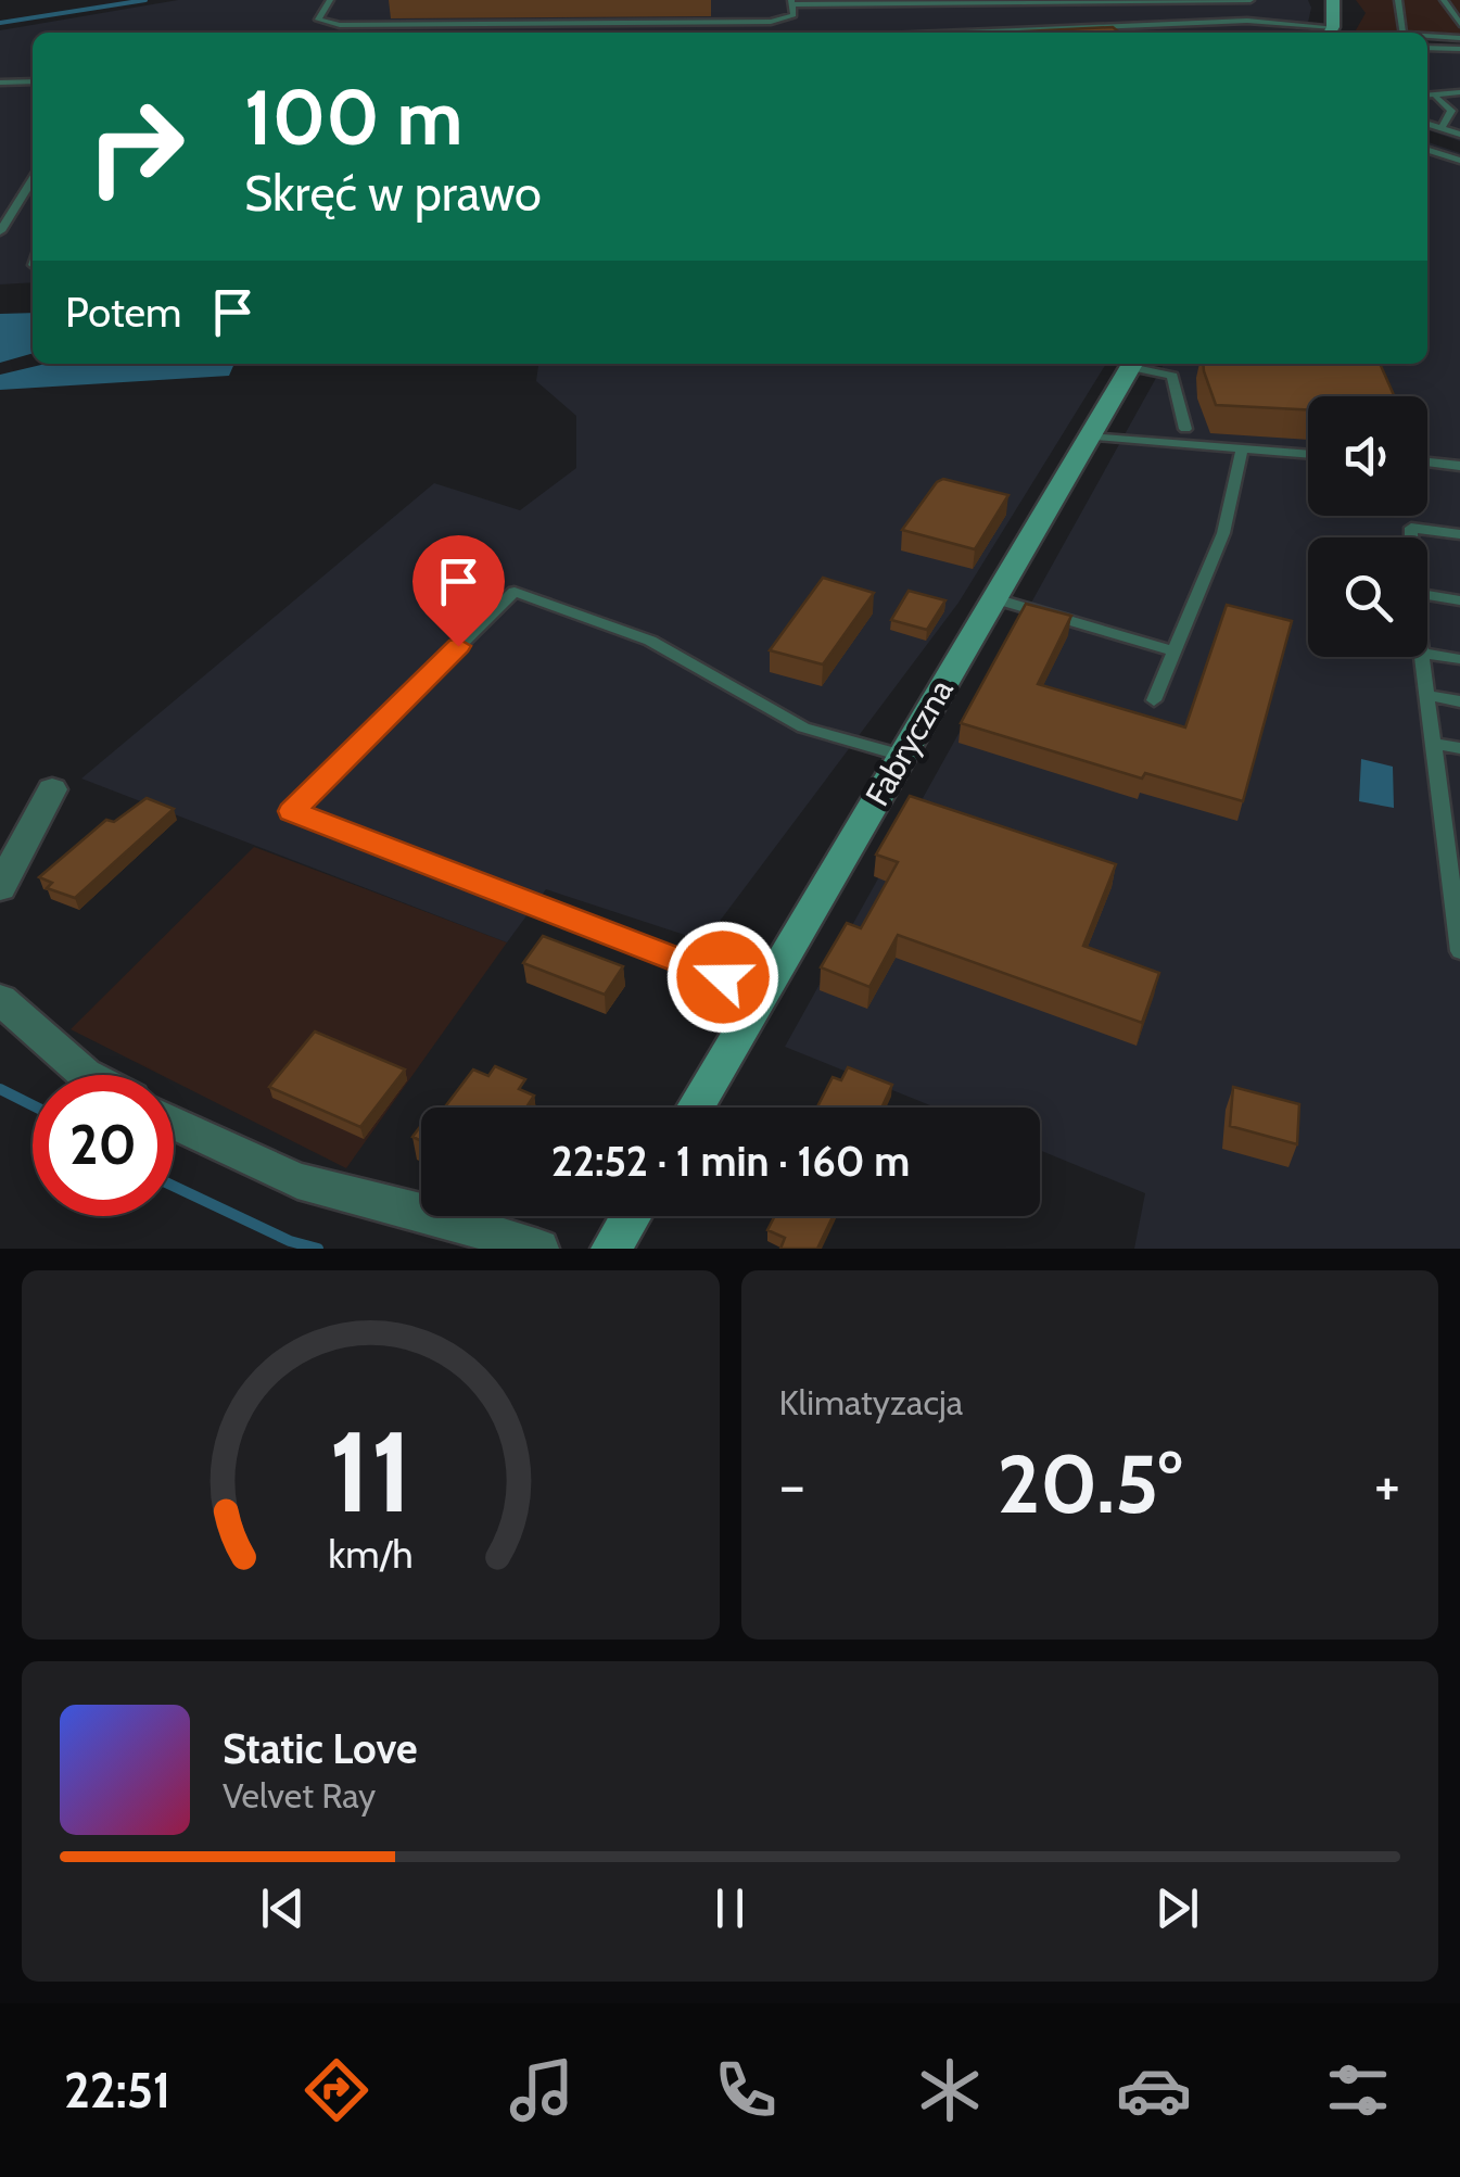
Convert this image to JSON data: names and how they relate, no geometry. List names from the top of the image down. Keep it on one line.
{"streets":{"main road":["Fabryczna"]},"page":{"turn":["100 m","Skręć w prawo"],"then":"Potem","limit":"20","trip":"22:52 · 1 min · 160 m","tile":"Klimatyzacja","heat":["−","20.5°","+"],"song":["Static Love","Velvet Ray"],"tabs":"22:51","gauge":["11","km/h"]}}
